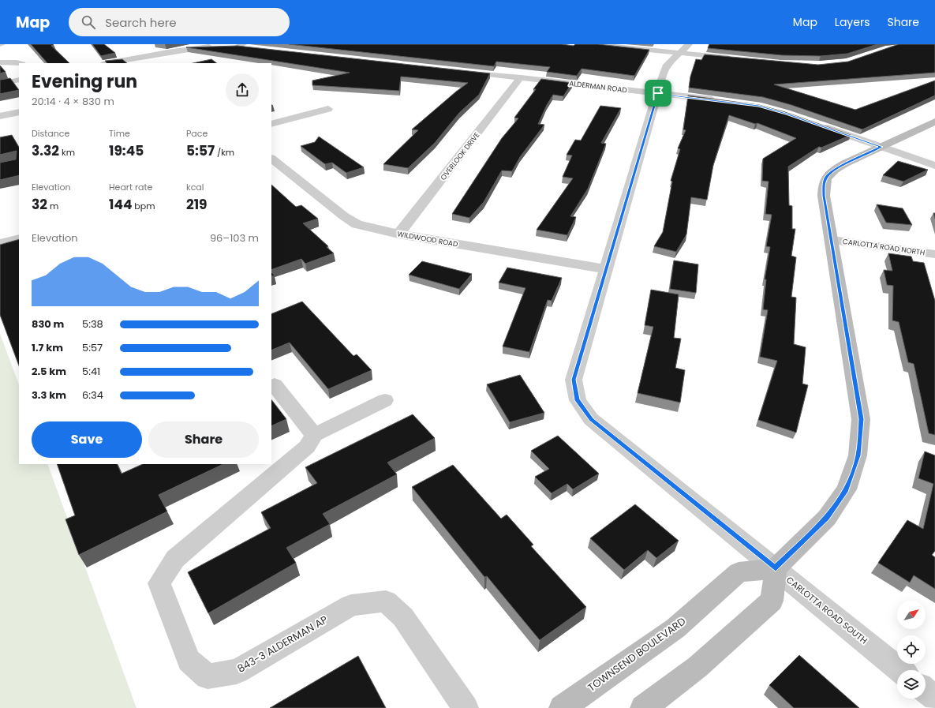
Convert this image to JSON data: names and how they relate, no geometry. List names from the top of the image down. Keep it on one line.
{"streets":{"street":["ALDERMAN ROAD","OVERLOOK DRIVE","WILDWOOD ROAD","CARLOTTA ROAD NORTH","CARLOTTA ROAD SOUTH","843-3 ALDERMAN AP","TOWNSEND BOULEVARD"]},"crossings":[["ALDERMAN ROAD","OVERLOOK DRIVE"],["ALDERMAN ROAD","CARLOTTA ROAD SOUTH"],["OVERLOOK DRIVE","WILDWOOD ROAD"],["WILDWOOD ROAD","CARLOTTA ROAD SOUTH"],["CARLOTTA ROAD SOUTH","TOWNSEND BOULEVARD"]],"north":"top right","page":{"header":"Map","search":"Search here","nav":["Map","Layers","Share"],"heading":["Evening run","20:14 · 4 × 830 m"],"stats":[["Distance","3.32 km"],["Time","19:45"],["Pace","5:57 /km"],["Elevation","32 m"],["Heart rate","144 bpm"],["kcal","219"]],"chart":["Elevation","96–103 m"],"list":[{"name":"830 m","note":"5:38"},{"name":"1.7 km","note":"5:57"},{"name":"2.5 km","note":"5:41"},{"name":"3.3 km","note":"6:34"}],"buttons":["Save","Share"]}}
